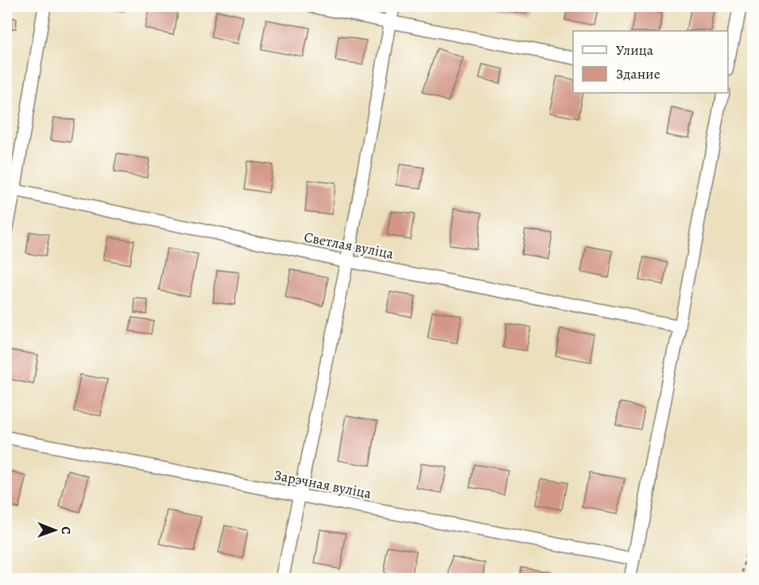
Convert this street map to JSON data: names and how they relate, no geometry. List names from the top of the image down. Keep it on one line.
{"streets":{"street":["Светлая вуліца","Зарэчная вуліца"]},"legend":["Улица","Здание"],"north":"right"}
